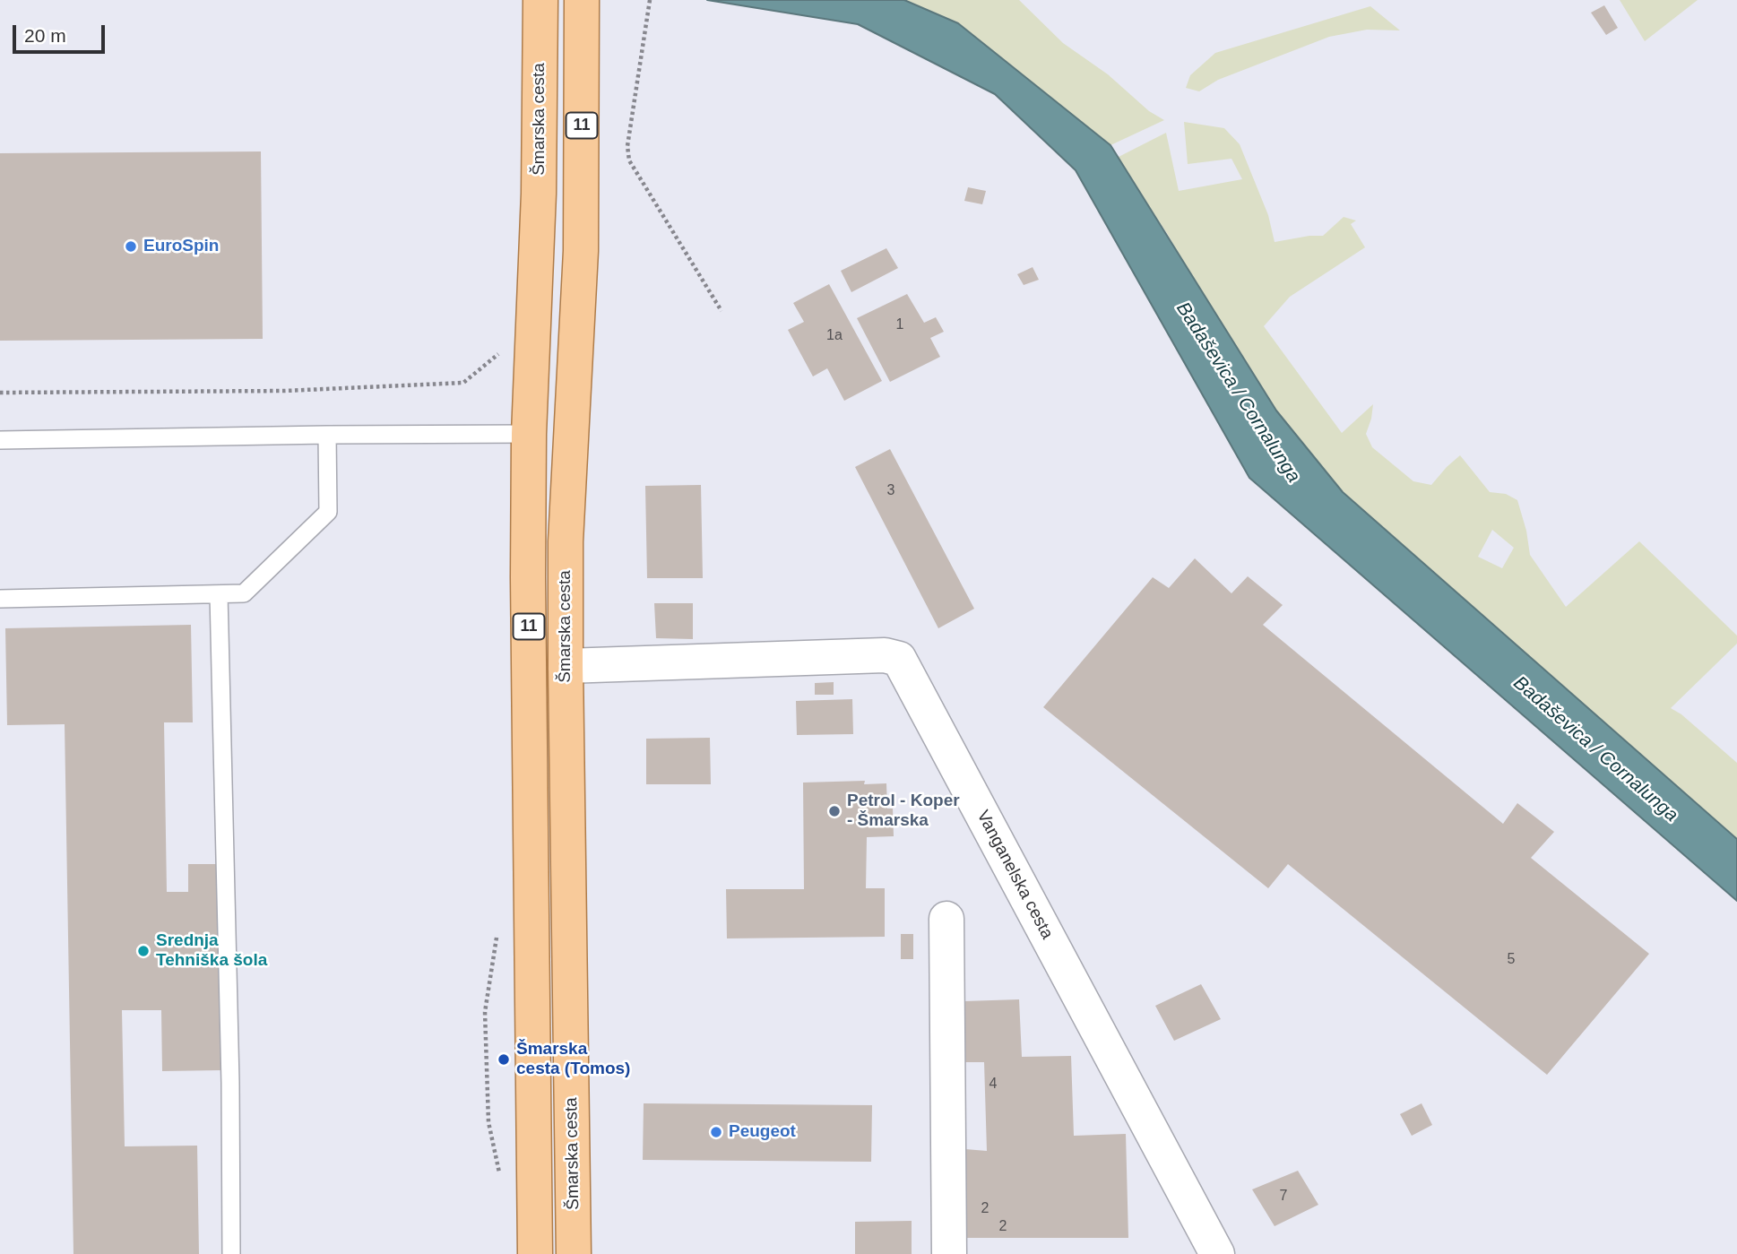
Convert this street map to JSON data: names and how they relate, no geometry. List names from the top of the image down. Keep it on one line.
{"streets":{"main road":["Šmarska cesta","11"],"street":["Vanganelska cesta"]},"crossings":[["Šmarska cesta","Vanganelska cesta"]],"water":["Badaševica / Cornalunga"],"places":["EuroSpin","Petrol - Koper - Šmarska","Srednja Tehniška šola","Šmarska cesta (Tomos)","Peugeot"],"house_numbers":["1","1a","3","5","4","7","2","2"],"scale_bar":"20 m"}
